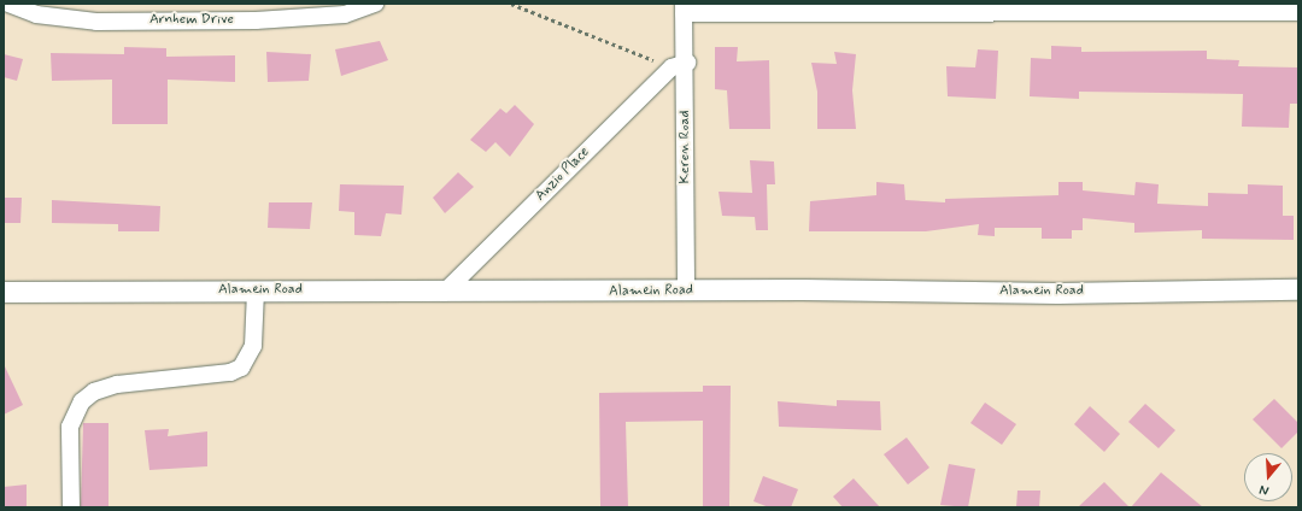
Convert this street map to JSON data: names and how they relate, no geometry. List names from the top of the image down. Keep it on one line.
{"streets":{"street":["Arnhem Drive","Keren Road","Anzio Place","Alamein Road"]},"crossings":[["Keren Road","Anzio Place"],["Keren Road","Alamein Road"],["Anzio Place","Alamein Road"]],"north":"bottom"}
